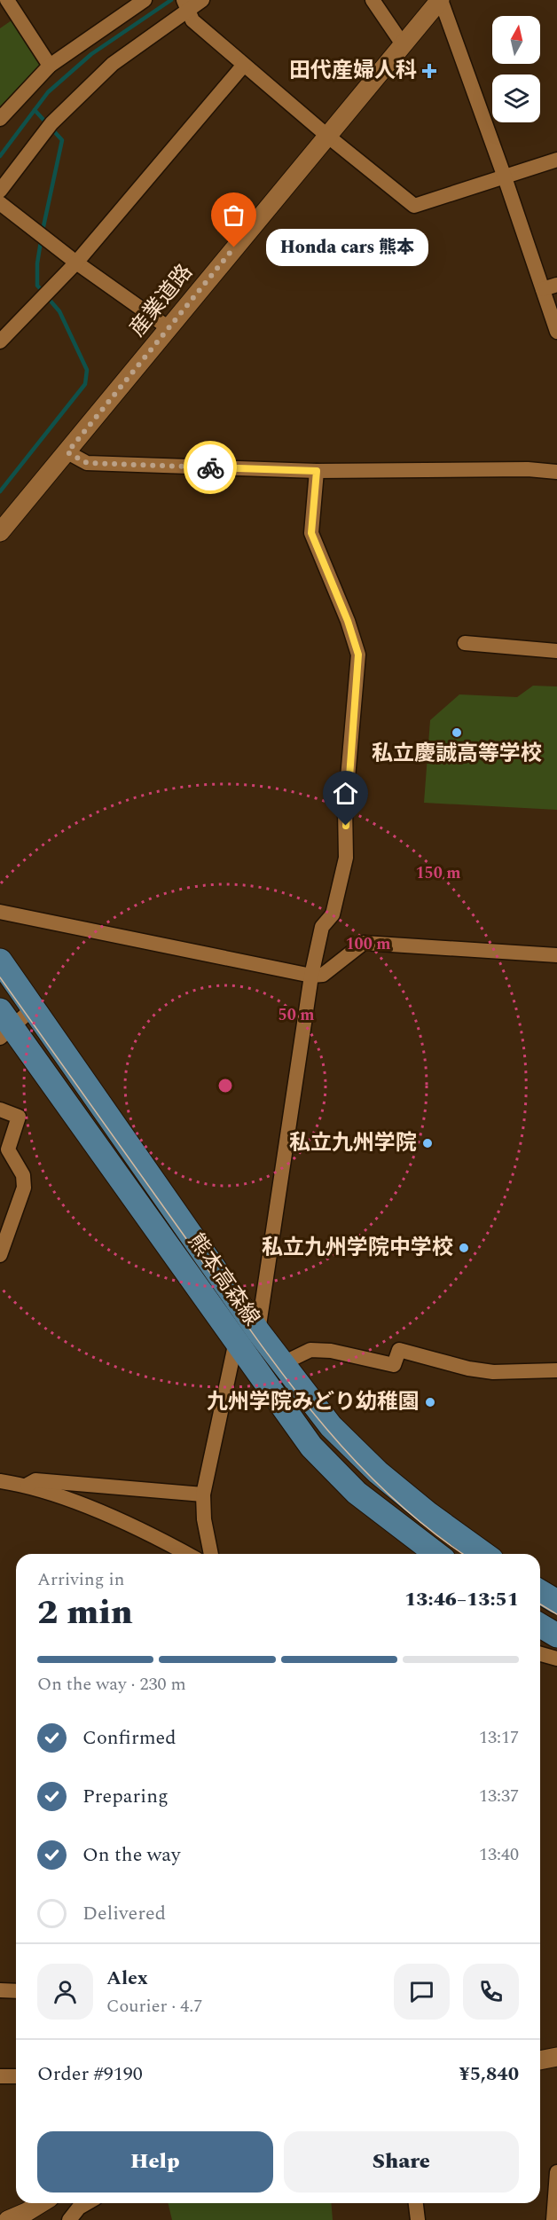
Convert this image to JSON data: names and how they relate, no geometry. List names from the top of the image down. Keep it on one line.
{"streets":{"main road":["熊本高森線"],"street":["産業道路"]},"places":{"health":["田代産婦人科"],"other":["Honda cars 熊本","私立慶誠高等学校","私立九州学院","私立九州学院中学校","九州学院みどり幼稚園"]},"north":"top","page":{"bubble":"Honda cars 熊本","heading":["2 min","Arriving in","13:46–13:51"],"panel":["Alex","Courier · 4.7","Order #9190","¥5,840"],"bar":"On the way · 230 m","list":[["Confirmed","13:17"],["Preparing","13:37"],["On the way","13:40"],"Delivered"],"buttons":["Help","Share"]},"rings":["150 m","100 m","50 m"]}
